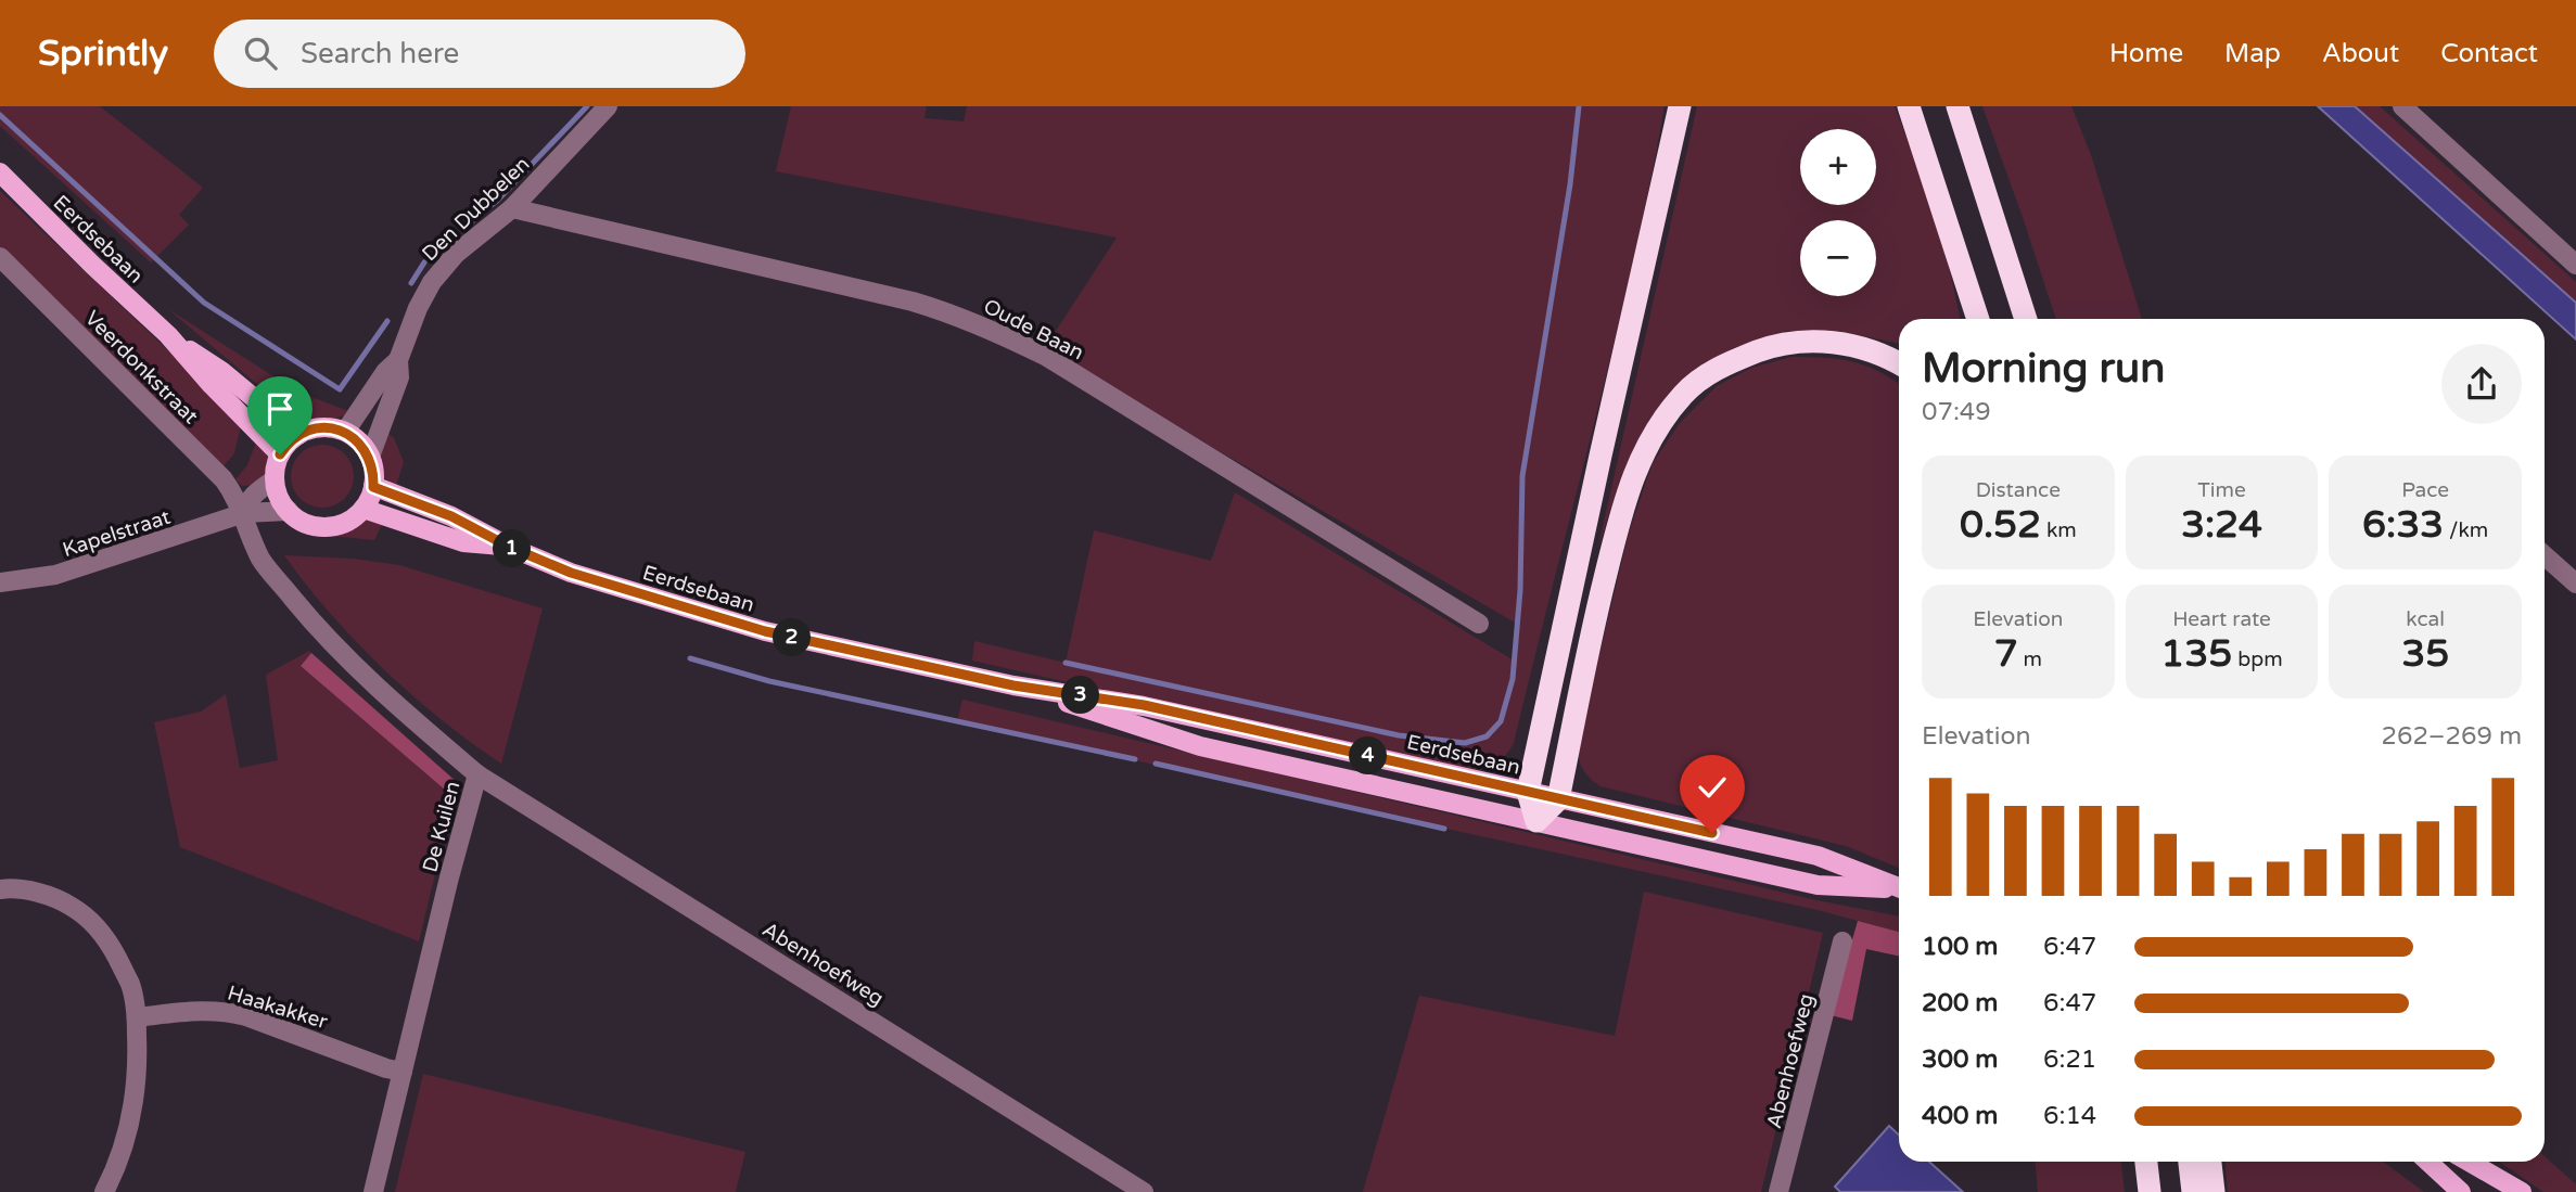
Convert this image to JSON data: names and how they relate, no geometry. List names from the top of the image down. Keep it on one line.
{"streets":{"main road":["Eerdsebaan"],"street":["Den Dubbelen","Oude Baan","Veerdonkstraat","Kapelstraat","De Kuilen","Abenhoefweg","Haakakker"]},"crossings":[["Den Dubbelen","Eerdsebaan"],["Den Dubbelen","Oude Baan"],["Den Dubbelen","Kapelstraat"],["Eerdsebaan","Kapelstraat"],["Veerdonkstraat","Kapelstraat"],["Veerdonkstraat","De Kuilen"],["Kapelstraat","De Kuilen"],["De Kuilen","Abenhoefweg"],["De Kuilen","Haakakker"]],"page":{"header":"Sprintly","search":"Search here","nav":["Home","Map","About","Contact"],"map_buttons":["+","−"],"heading":["Morning run","07:49"],"stats":[["Distance","0.52 km"],["Time","3:24"],["Pace","6:33 /km"],["Elevation","7 m"],["Heart rate","135 bpm"],["kcal","35"]],"pins":["1","2","3","4"],"chart":["Elevation","262–269 m"],"list":[{"name":"100 m","note":"6:47"},{"name":"200 m","note":"6:47"},{"name":"300 m","note":"6:21"},{"name":"400 m","note":"6:14"}]}}
